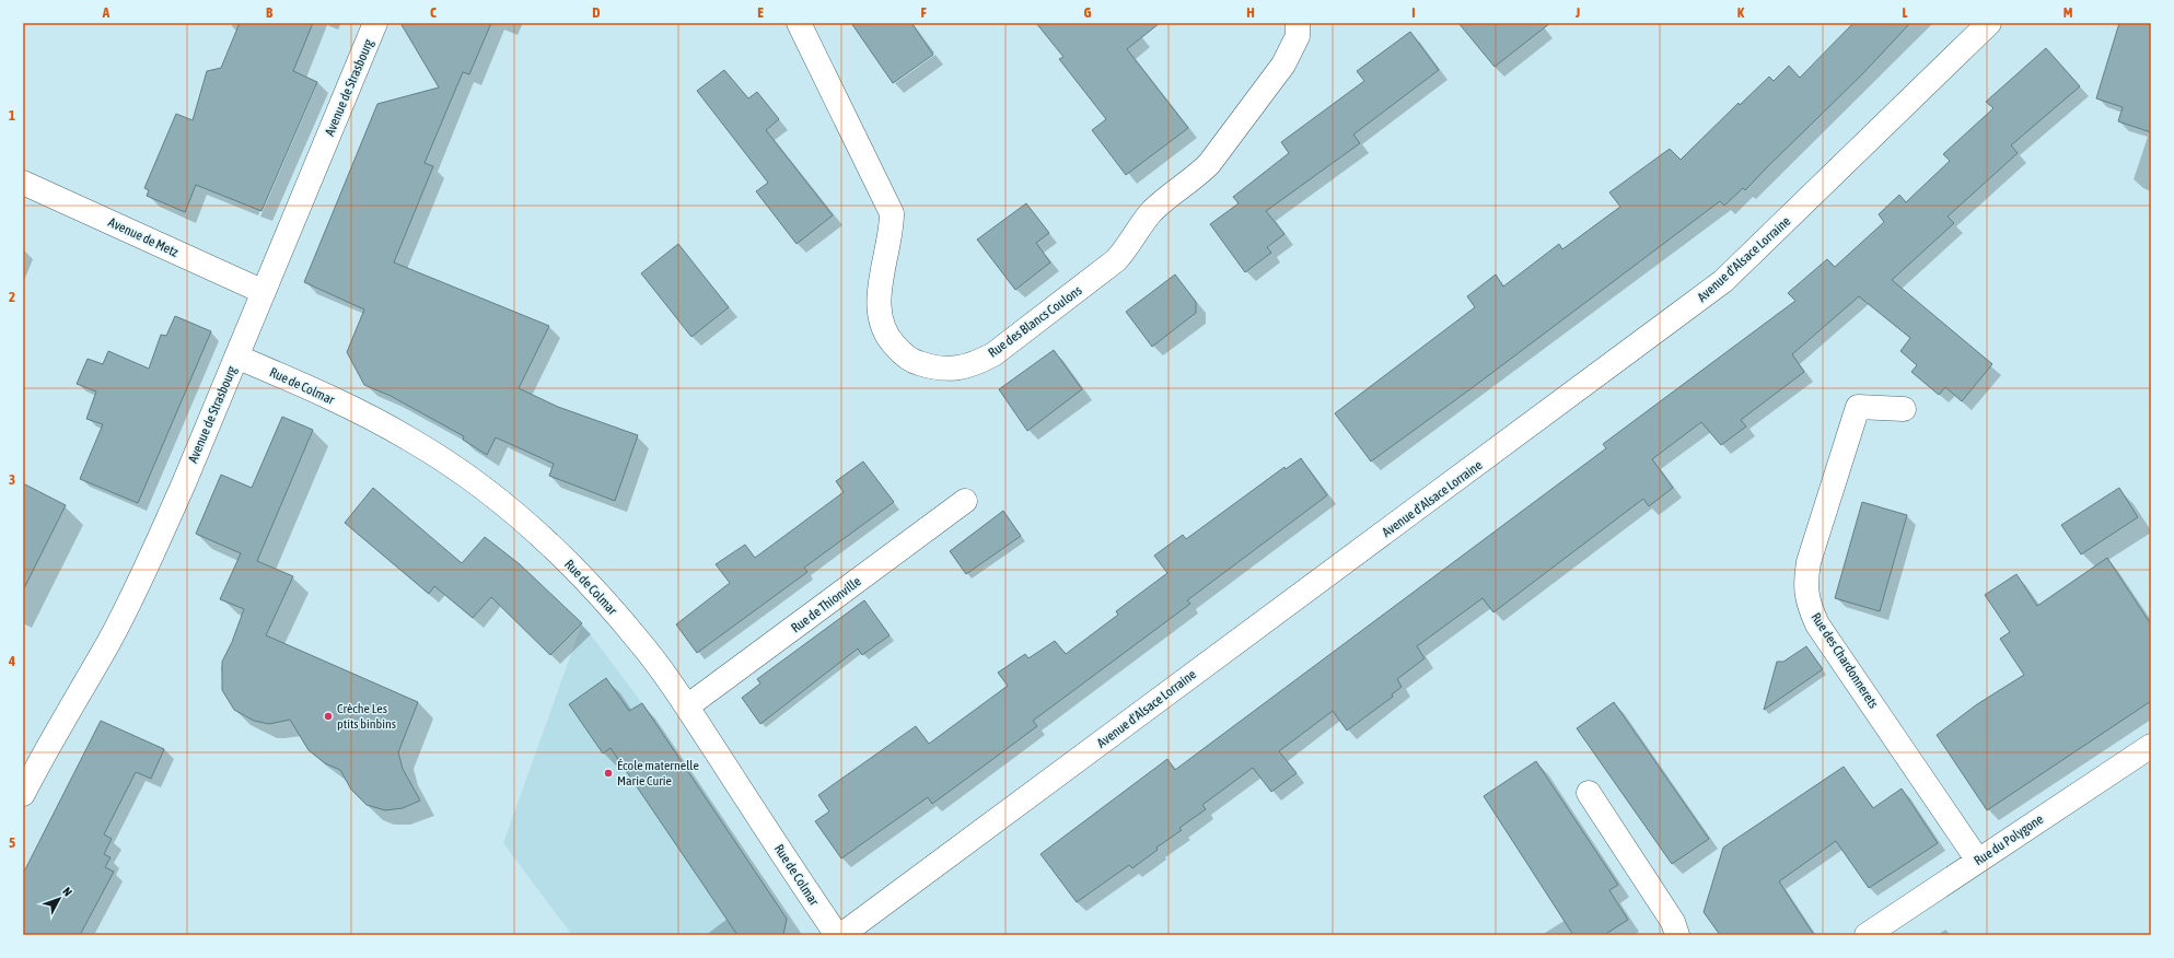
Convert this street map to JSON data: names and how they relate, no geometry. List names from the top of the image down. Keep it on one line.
{"streets":{"street":["Avenue de Strasbourg","Avenue de Metz","Avenue d'Alsace Lorraine","Rue des Blancs Coulons","Rue de Colmar","Rue de Thionville","Rue des Chardonnerets","Rue du Polygone"]},"crossings":[["Avenue de Strasbourg","Avenue de Metz"],["Avenue de Strasbourg","Rue de Colmar"],["Rue de Colmar","Rue de Thionville"],["Rue des Chardonnerets","Rue du Polygone"]],"places":["Crèche Les ptits binbins","École maternelle Marie Curie"],"north":"top right","grid":{"columns":["A","B","C","D","E","F","G","H","I","J","K","L","M"],"rows":["1","2","3","4","5"]}}
